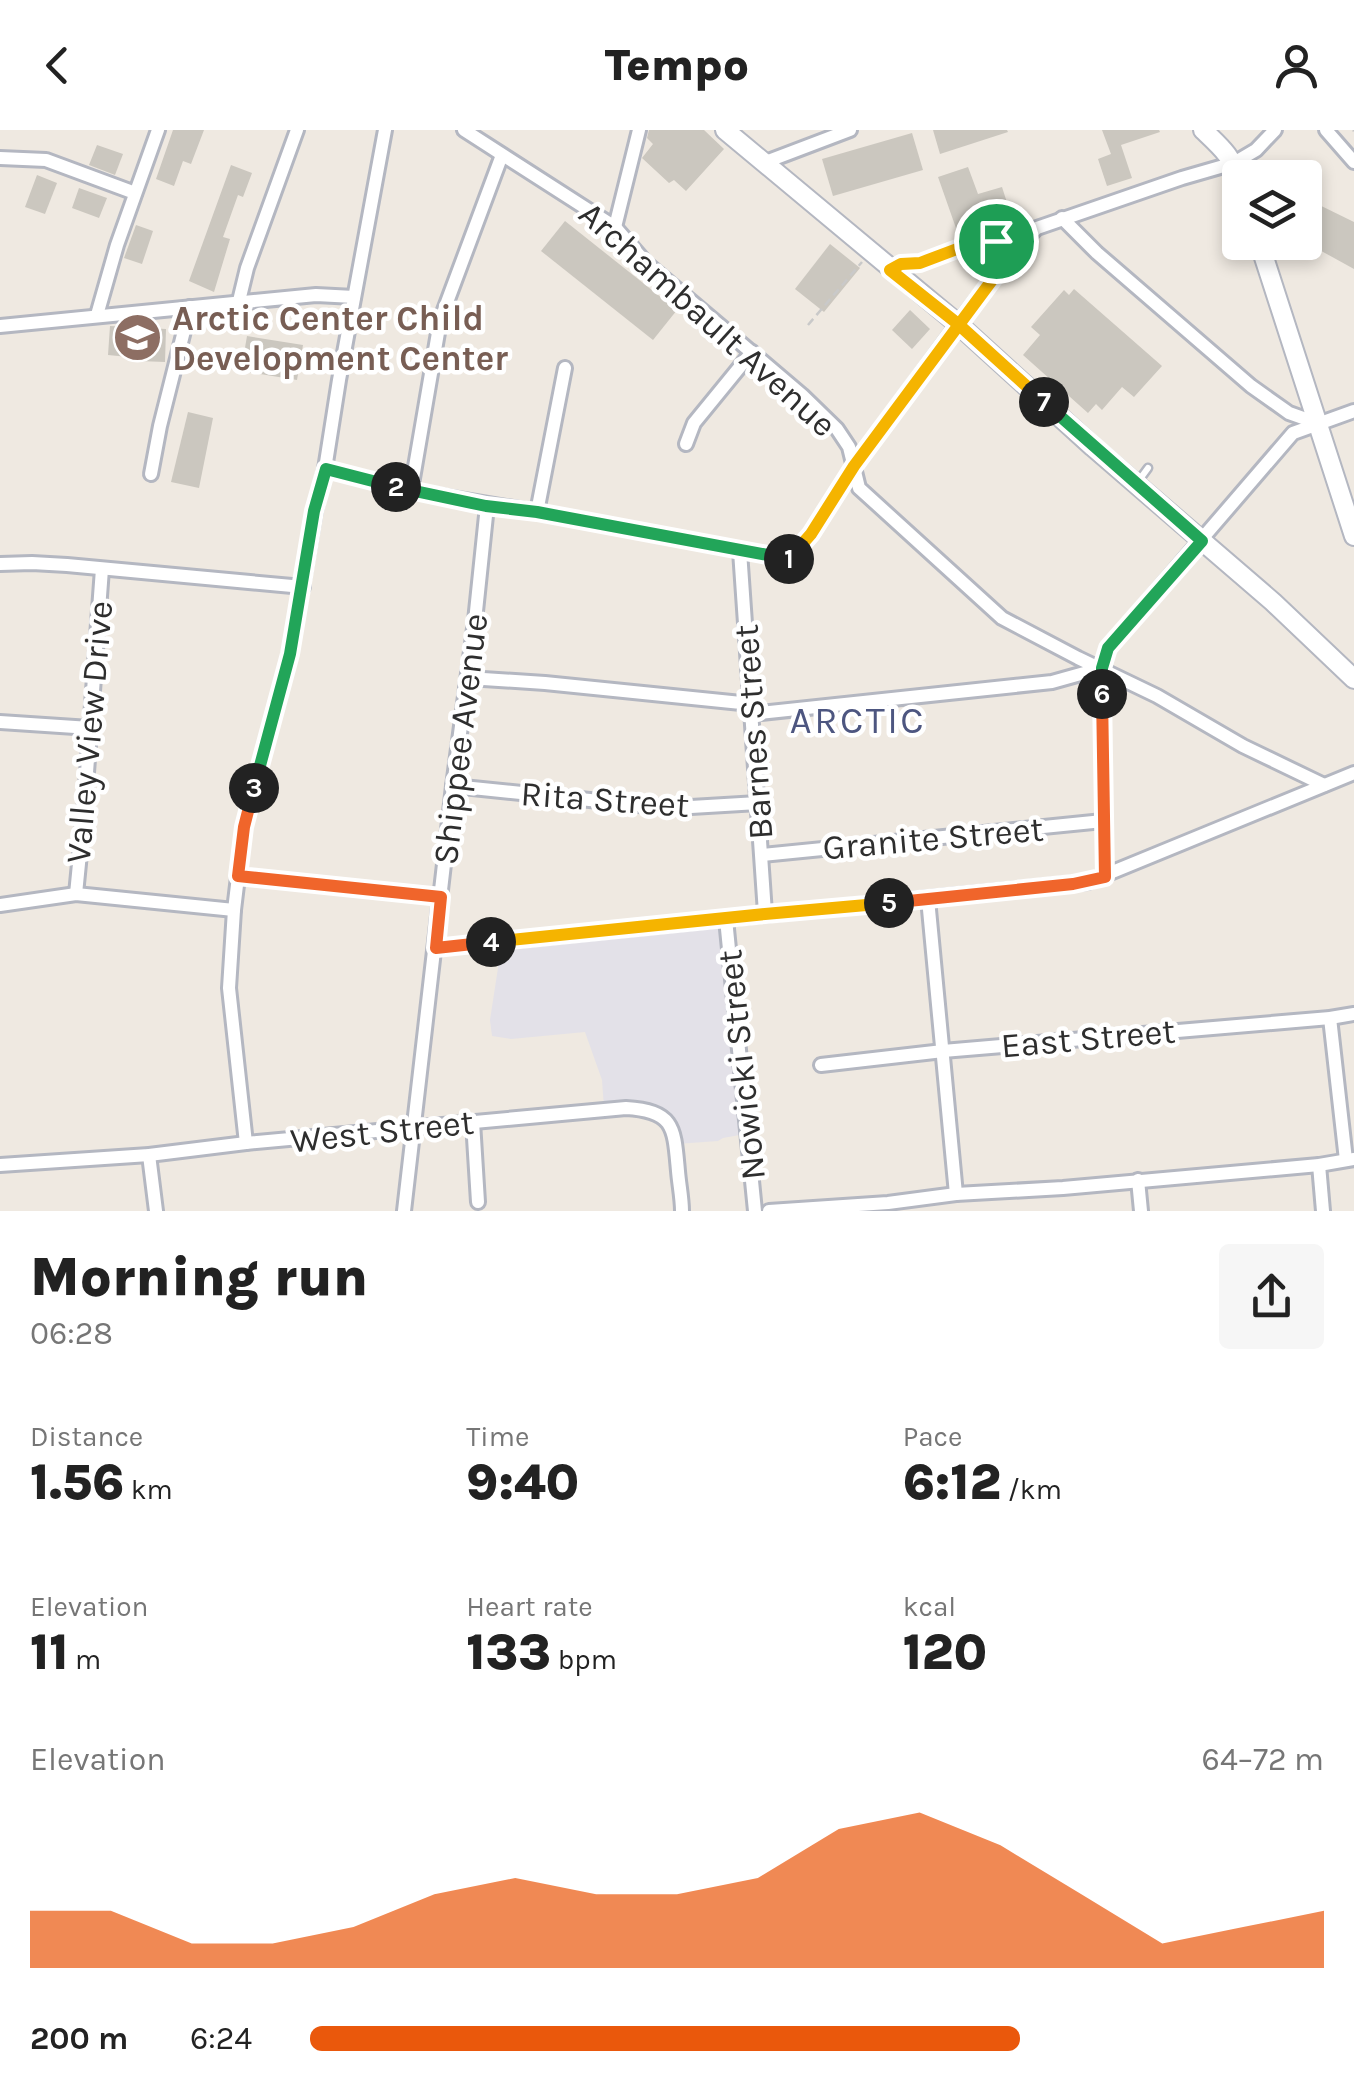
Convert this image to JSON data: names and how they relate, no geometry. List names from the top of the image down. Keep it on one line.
{"streets":{"street":["Archambault Avenue","Valley View Drive","Barnes Street","Shippee Avenue","Rita Street","Granite Street","East Street","Nowicki Street","West Street"]},"crossings":[["Barnes Street","Rita Street"],["Barnes Street","Granite Street"],["Shippee Avenue","Rita Street"],["Shippee Avenue","West Street"]],"districts":["ARCTIC"],"places":{"school or university":["Arctic Center Child Development Center"]},"page":{"header":"Tempo","pins":["7","2","1","6","3","5","4"],"heading":["Morning run","06:28"],"stats":[["Distance","1.56 km"],["Time","9:40"],["Pace","6:12 /km"],["Elevation","11 m"],["Heart rate","133 bpm"],["kcal","120"]],"chart":["Elevation","64–72 m"],"list":[{"name":"200 m","note":"6:24"}]}}
